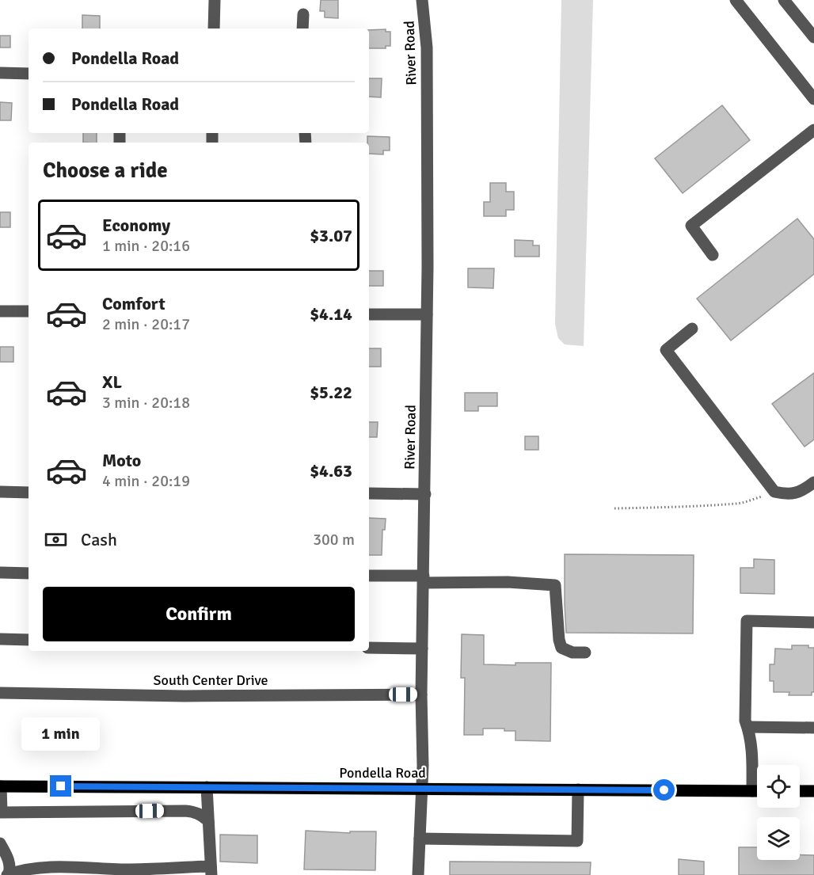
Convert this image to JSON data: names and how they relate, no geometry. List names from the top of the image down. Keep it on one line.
{"streets":{"main road":["Pondella Road"],"street":["River Road","South Center Drive"]},"crossings":[["River Road","South Center Drive"],["River Road","Pondella Road"]],"page":{"banner":["Pondella Road","Pondella Road"],"heading":"Choose a ride","list":[{"name":"Economy","note":"1 min · 20:16","value":"$3.07"},{"name":"Comfort","note":"2 min · 20:17","value":"$4.14"},{"name":"XL","note":"3 min · 20:18","value":"$5.22"},{"name":"Moto","note":"4 min · 20:19","value":"$4.63"}],"pay":["Cash","300 m"],"buttons":"Confirm","bubble":"1 min"}}
